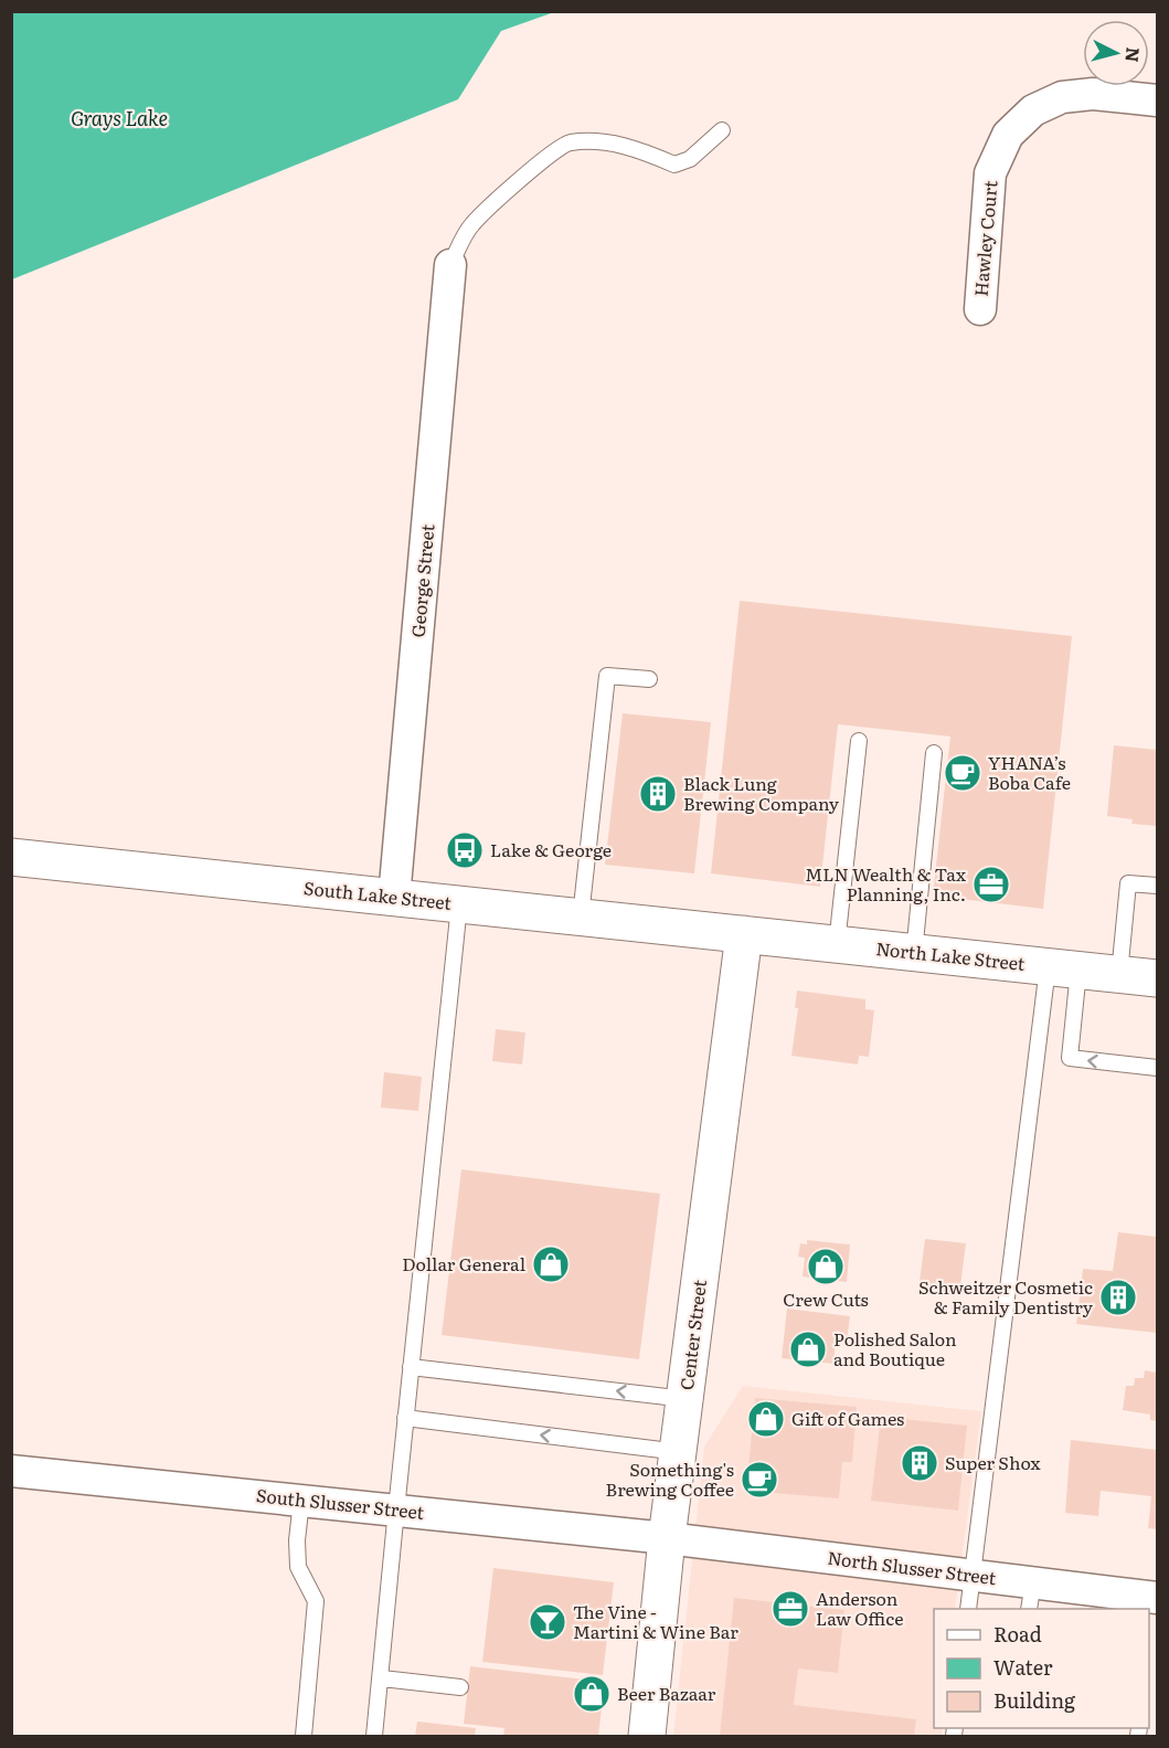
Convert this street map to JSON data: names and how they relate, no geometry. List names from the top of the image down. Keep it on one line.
{"streets":{"street":["Hawley Court","George Street","South Lake Street","North Lake Street","Center Street","South Slusser Street","North Slusser Street"]},"crossings":[["George Street","South Lake Street"],["South Lake Street","North Lake Street"],["South Lake Street","Center Street"],["North Lake Street","Center Street"],["Center Street","South Slusser Street"],["Center Street","North Slusser Street"],["South Slusser Street","North Slusser Street"]],"water":["Grays Lake"],"places":{"cafe":["YHANA’s Boba Cafe","Something's Brewing Coffee"],"building":["Black Lung Brewing Company","Schweitzer Cosmetic & Family Dentistry","Super Shox"],"bus stop":["Lake & George"],"office":["MLN Wealth & Tax Planning, Inc.","Anderson Law Office"],"shop":["Dollar General","Crew Cuts","Polished Salon and Boutique","Gift of Games","Beer Bazaar"],"bar":["The Vine - Martini & Wine Bar"]},"legend":["Road","Water","Building"],"north":"right"}
